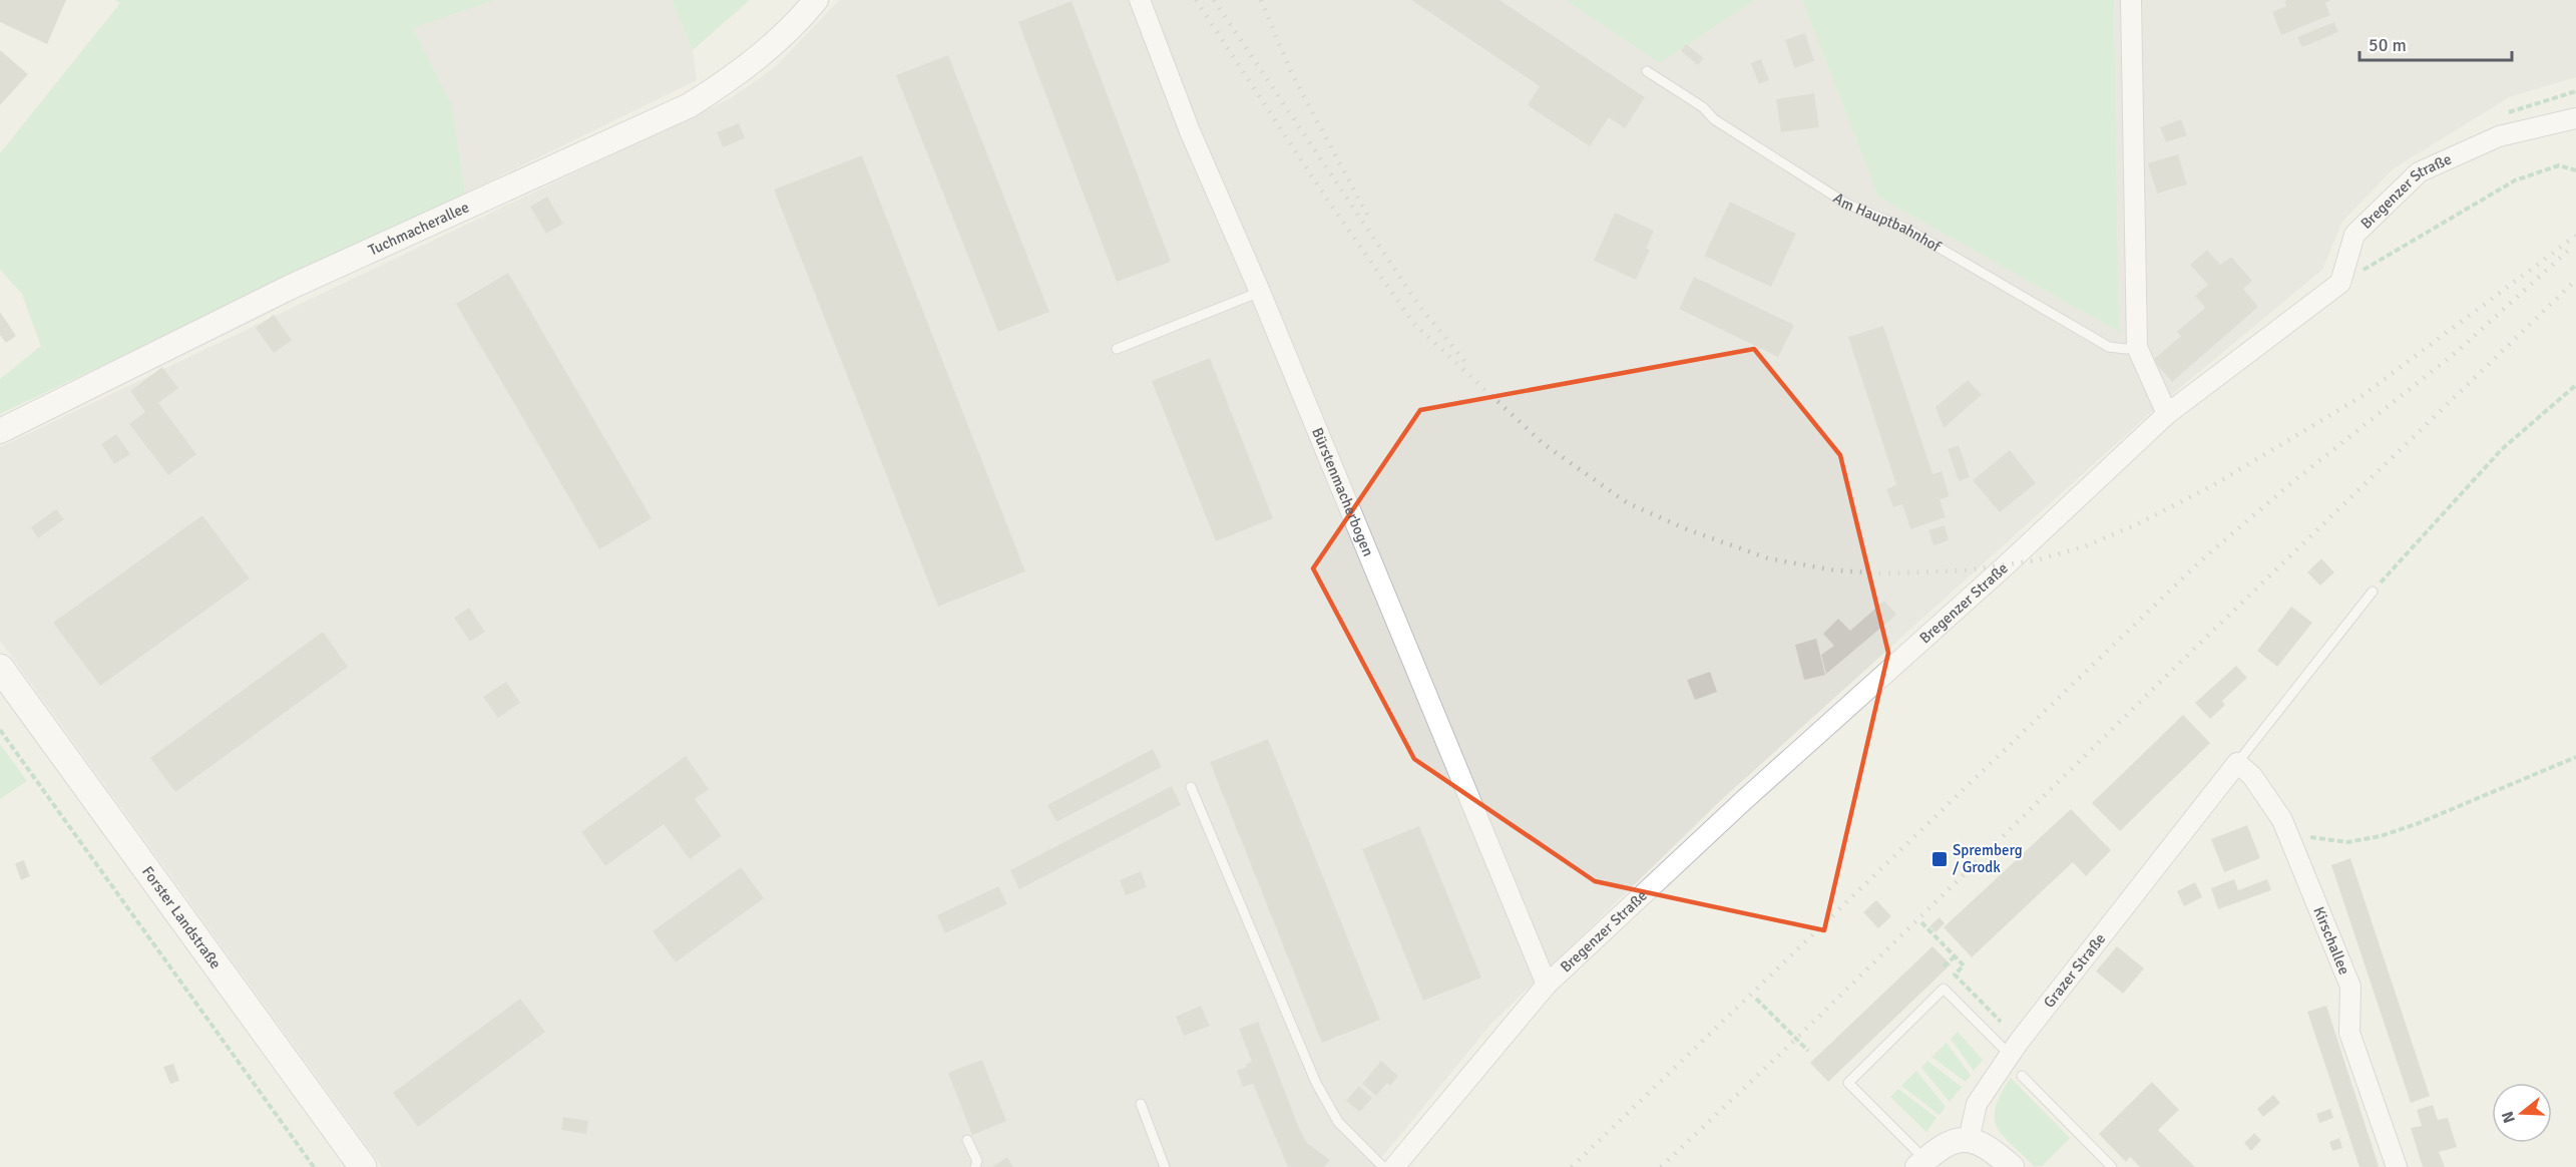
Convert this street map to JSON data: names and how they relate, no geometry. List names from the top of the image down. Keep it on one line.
{"streets":{"main road":["Forster Landstraße"],"street":["Bregenzer Straße","Tuchmacherallee","Bürstenmacherbogen","Kirschallee","Grazer Straße"],"lane":["Am Hauptbahnhof"]},"crossings":[["Bregenzer Straße","Bürstenmacherbogen"],["Kirschallee","Grazer Straße"]],"places":{"transit":["Spremberg / Grodk"]},"scale_bar":"50 m","north":"left"}
